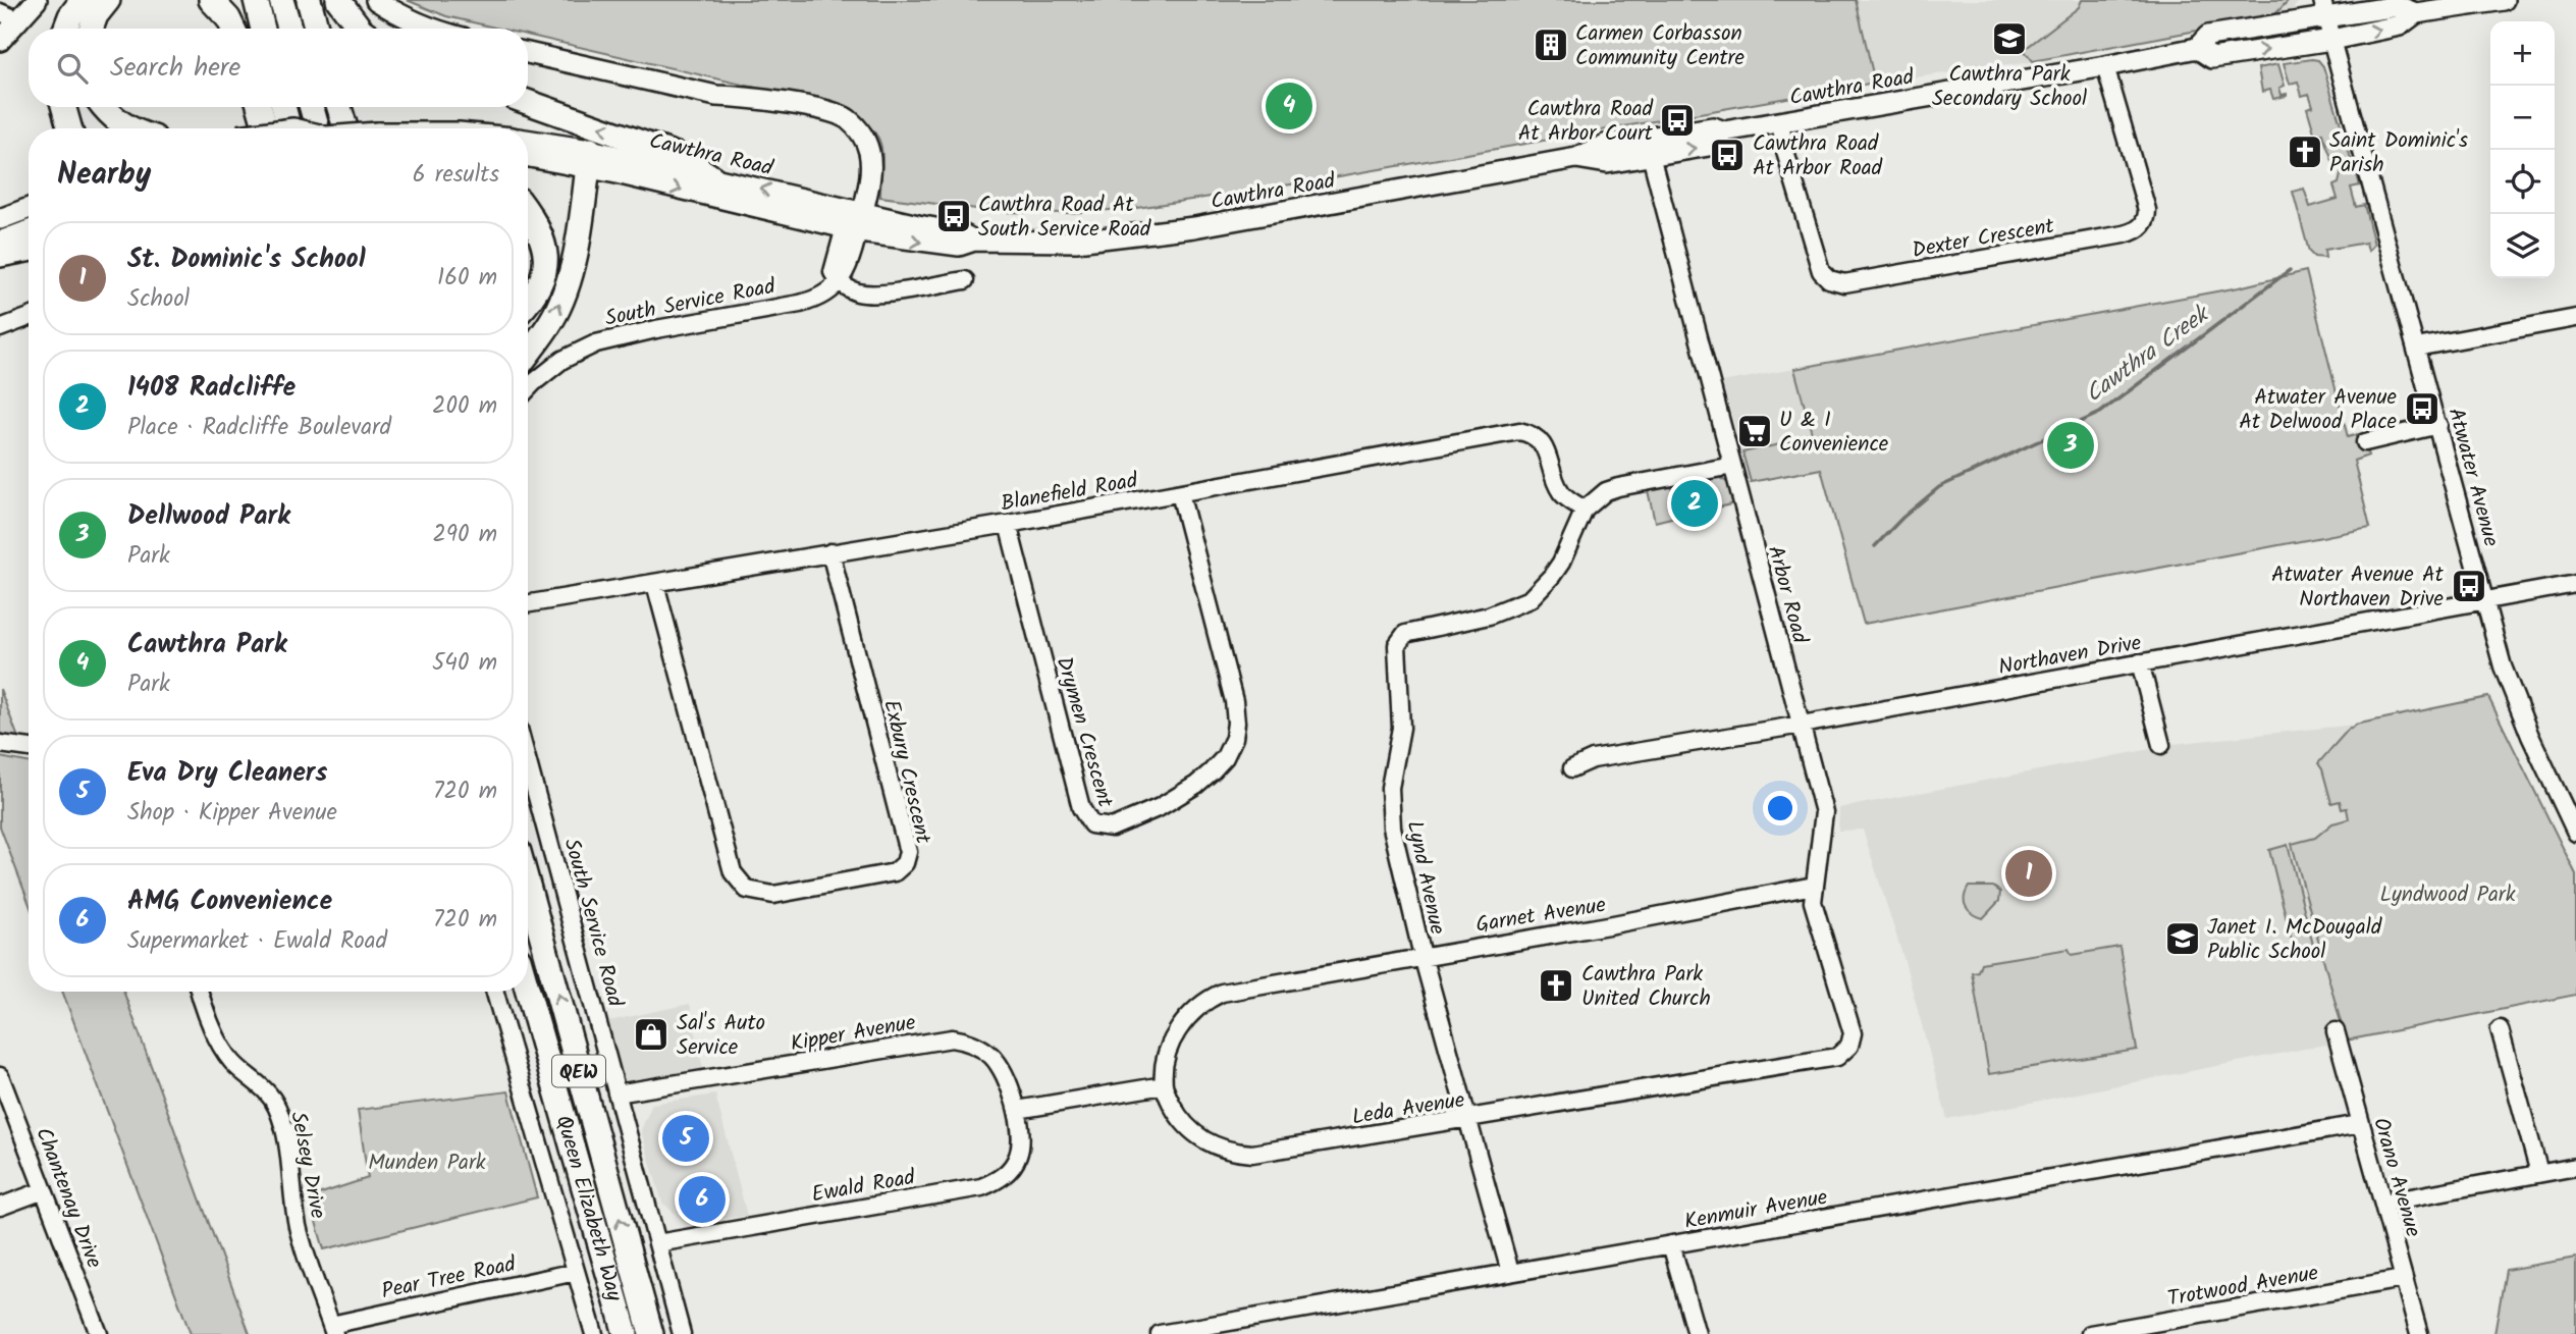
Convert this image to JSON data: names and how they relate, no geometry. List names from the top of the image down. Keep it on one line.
{"streets":{"highway":["QEW","Queen Elizabeth Way"],"main road":["Cawthra Road"],"street":["Dexter Crescent","South Service Road","Atwater Avenue","Blanefield Road","Arbor Road","Northaven Drive","Drymen Crescent","Exbury Crescent","Lynd Avenue","Garnet Avenue","Kipper Avenue","Leda Avenue","Selsey Drive","Orano Avenue","Ewald Road","Chantenay Drive","Kenmuir Avenue","Pear Tree Road","Trotwood Avenue"]},"crossings":[["Cawthra Road","Dexter Crescent"],["Cawthra Road","Atwater Avenue"],["Cawthra Road","Arbor Road"],["South Service Road","Kipper Avenue"],["South Service Road","Ewald Road"],["Atwater Avenue","Northaven Drive"],["Blanefield Road","Drymen Crescent"],["Blanefield Road","Exbury Crescent"],["Blanefield Road","Lynd Avenue"],["Arbor Road","Northaven Drive"],["Arbor Road","Garnet Avenue"],["Arbor Road","Leda Avenue"],["Lynd Avenue","Garnet Avenue"],["Lynd Avenue","Leda Avenue"],["Lynd Avenue","Kenmuir Avenue"],["Garnet Avenue","Leda Avenue"],["Kipper Avenue","Ewald Road"],["Selsey Drive","Pear Tree Road"],["Orano Avenue","Kenmuir Avenue"],["Orano Avenue","Trotwood Avenue"]],"water":["Cawthra Creek"],"parks":["Lyndwood Park","Munden Park"],"places":{"school or university":["Cawthra Park Secondary School","Janet I. McDougald Public School"],"building":["Carmen Corbasson Community Centre"],"bus stop":["Cawthra Road At Arbor Court","Cawthra Road At Arbor Road","Cawthra Road At South Service Road","Atwater Avenue At Delwood Place","Atwater Avenue At Northaven Drive"],"church":["Saint Dominic's Parish","Cawthra Park United Church"],"supermarket":["U & I Convenience"],"shop":["Sal's Auto Service"]},"page":{"map_buttons":["+","−"],"search":"Search here","pins":["4","3","2","1","5","6"],"heading":["Nearby","6 results"],"list":[{"mark":"1","name":"St. Dominic's School","note":"School","value":"160 m"},{"mark":"2","name":"1408 Radcliffe","note":"Place · Radcliffe Boulevard","value":"200 m"},{"mark":"3","name":"Dellwood Park","note":"Park","value":"290 m"},{"mark":"4","name":"Cawthra Park","note":"Park","value":"540 m"},{"mark":"5","name":"Eva Dry Cleaners","note":"Shop · Kipper Avenue","value":"720 m"},{"mark":"6","name":"AMG Convenience","note":"Supermarket · Ewald Road","value":"720 m"}]}}
